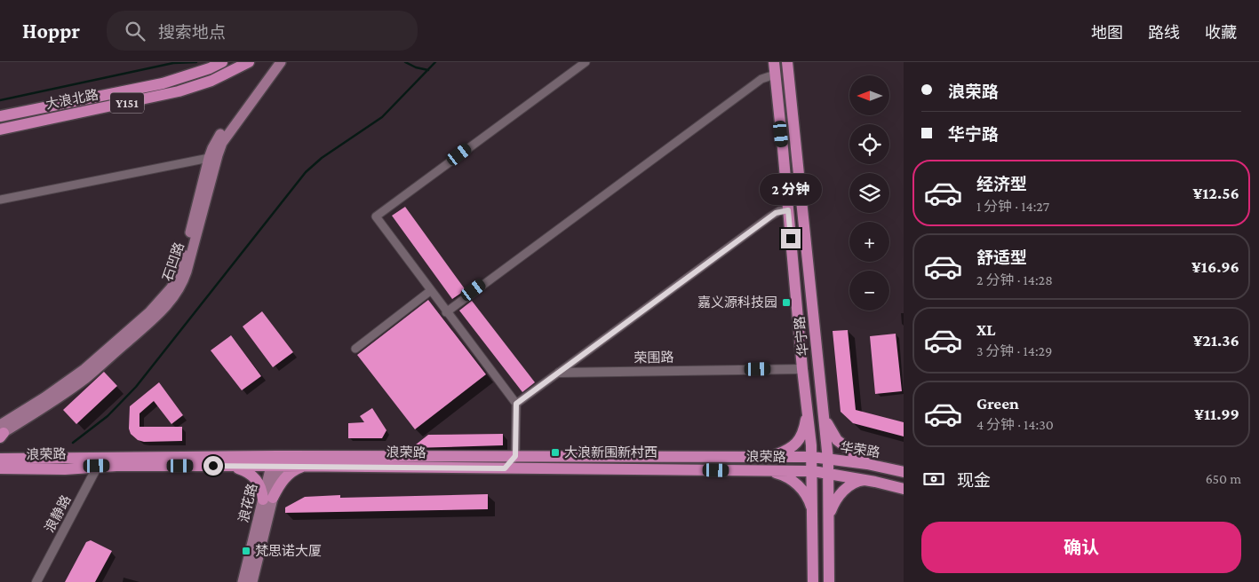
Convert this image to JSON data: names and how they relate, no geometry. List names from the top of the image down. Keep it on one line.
{"streets":{"main road":["大浪北路","Y151","石凹路","华宁路","华荣路","浪荣路","浪花路"],"street":["荣围路","浪静路"]},"crossings":[["华宁路","荣围路"],["华宁路","华荣路"],["华宁路","浪荣路"],["华荣路","浪荣路"],["浪荣路","浪花路"],["浪荣路","浪静路"]],"places":{"transit":["嘉义源科技园","大浪新围新村西","梵思诺大厦"]},"north":"left","page":{"header":"Hoppr","search":"搜索地点","nav":["地图","路线","收藏"],"banner":["浪荣路","华宁路"],"map_buttons":["+","−"],"list":[{"name":"经济型","note":"1 分钟 · 14:27","value":"¥12.56"},{"name":"舒适型","note":"2 分钟 · 14:28","value":"¥16.96"},{"name":"XL","note":"3 分钟 · 14:29","value":"¥21.36"},{"name":"Green","note":"4 分钟 · 14:30","value":"¥11.99"}],"bubble":"2 分钟","pay":["现金","650 m"],"buttons":"确认"}}
